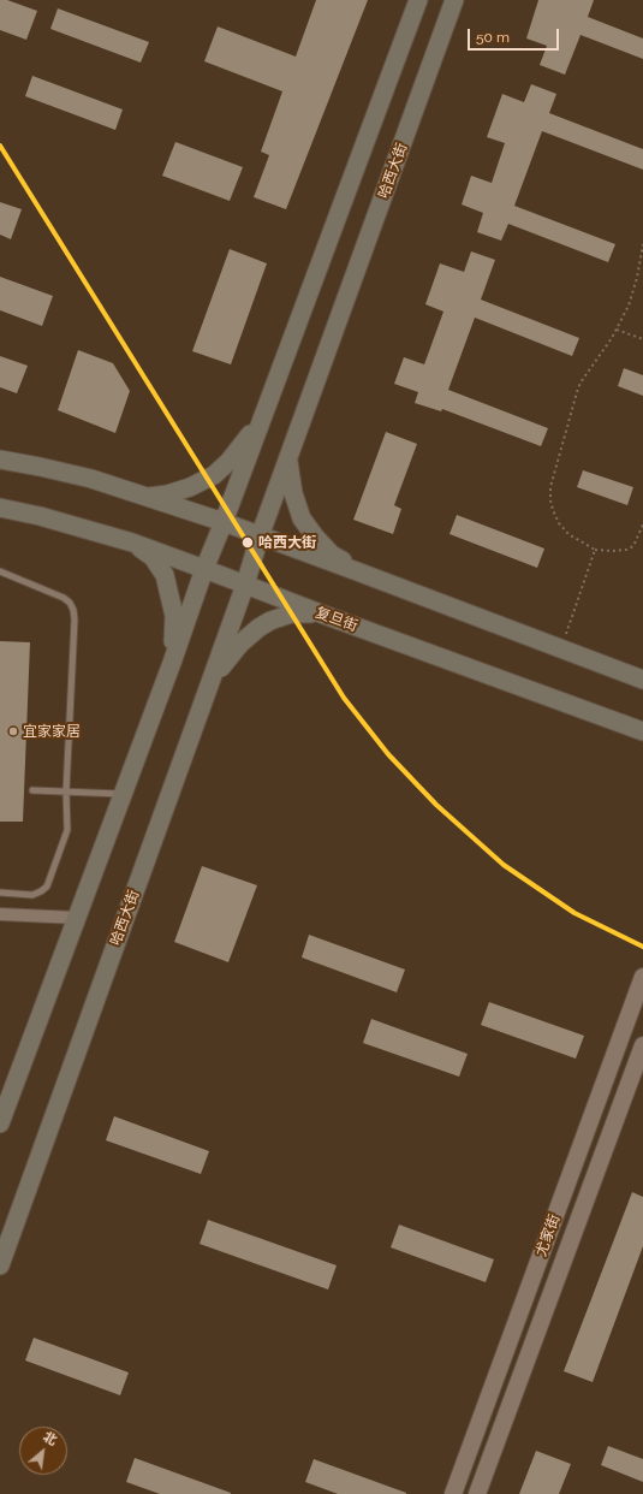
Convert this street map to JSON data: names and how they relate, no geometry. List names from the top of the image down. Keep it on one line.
{"streets":{"main road":["哈西大街","复旦街","尤家街"]},"crossings":[["哈西大街","复旦街"]],"places":["哈西大街","宜家家居"],"scale_bar":"50 m","north":"top right"}
